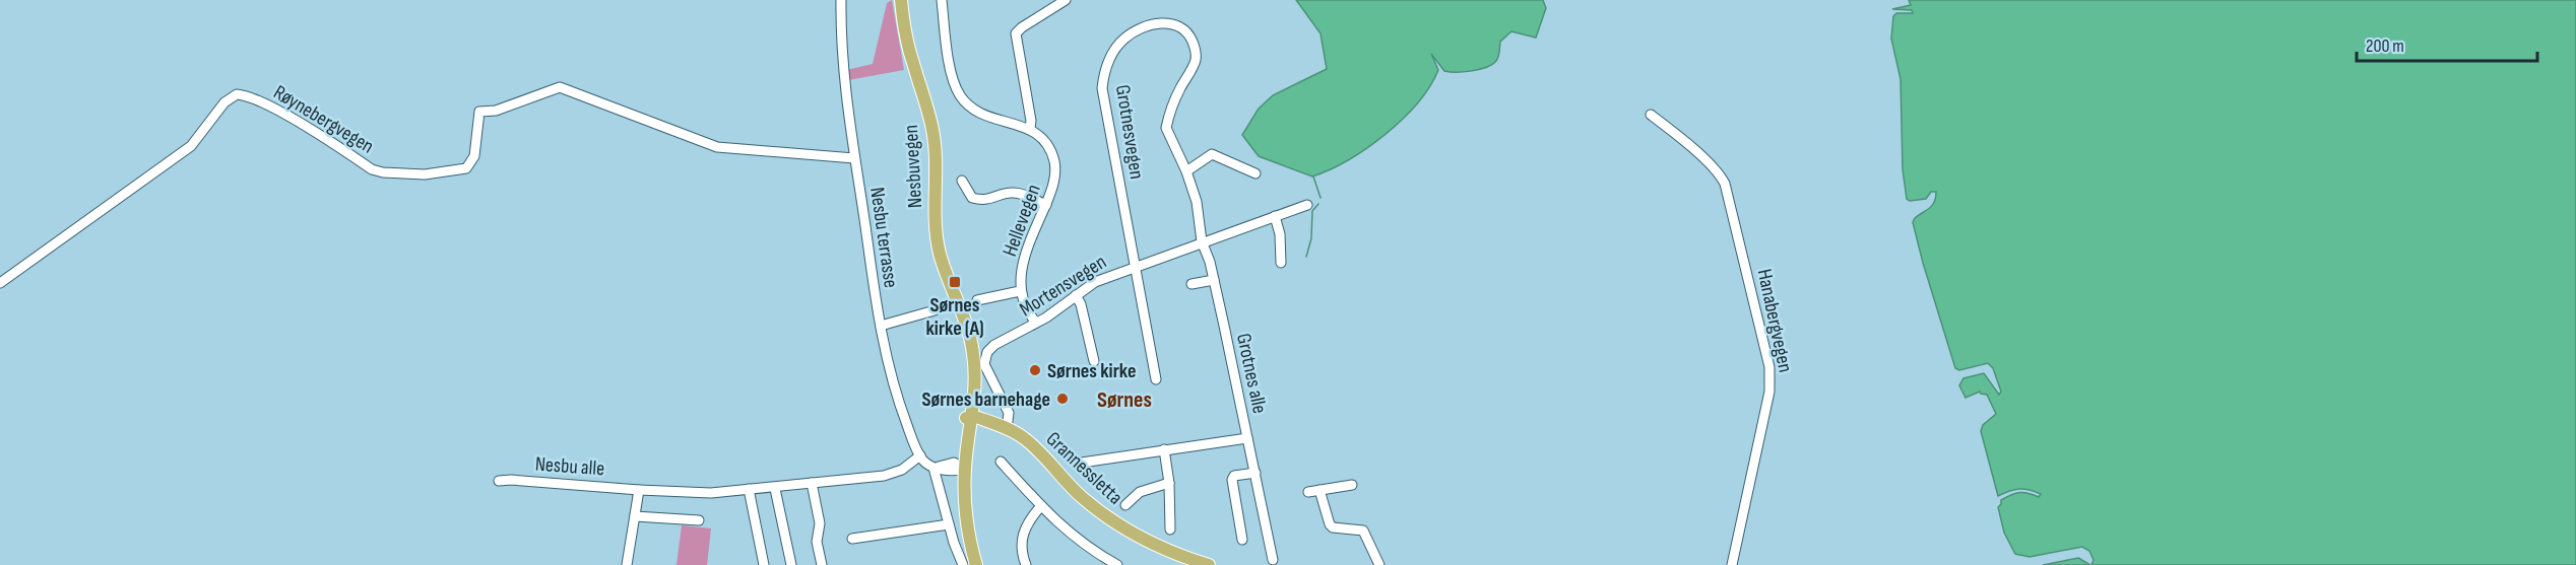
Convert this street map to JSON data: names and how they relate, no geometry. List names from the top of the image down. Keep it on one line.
{"streets":{"main road":["Nesbuvegen","Grannessletta"],"street":["Røynebergvegen","Grotnesvegen","Hellevegen","Nesbu terrasse","Mortensvegen","Hanabergvegen","Grotnes alle","Nesbu alle"]},"crossings":[["Røynebergvegen","Nesbu terrasse"],["Grotnesvegen","Mortensvegen"],["Grotnesvegen","Grotnes alle"],["Nesbu terrasse","Nesbu alle"],["Mortensvegen","Grotnes alle"],["Mortensvegen","Grannessletta"]],"districts":["Sørnes"],"places":{"transit":["Sørnes kirke (A)"],"other":["Sørnes kirke","Sørnes barnehage"]},"scale_bar":"200 m"}
